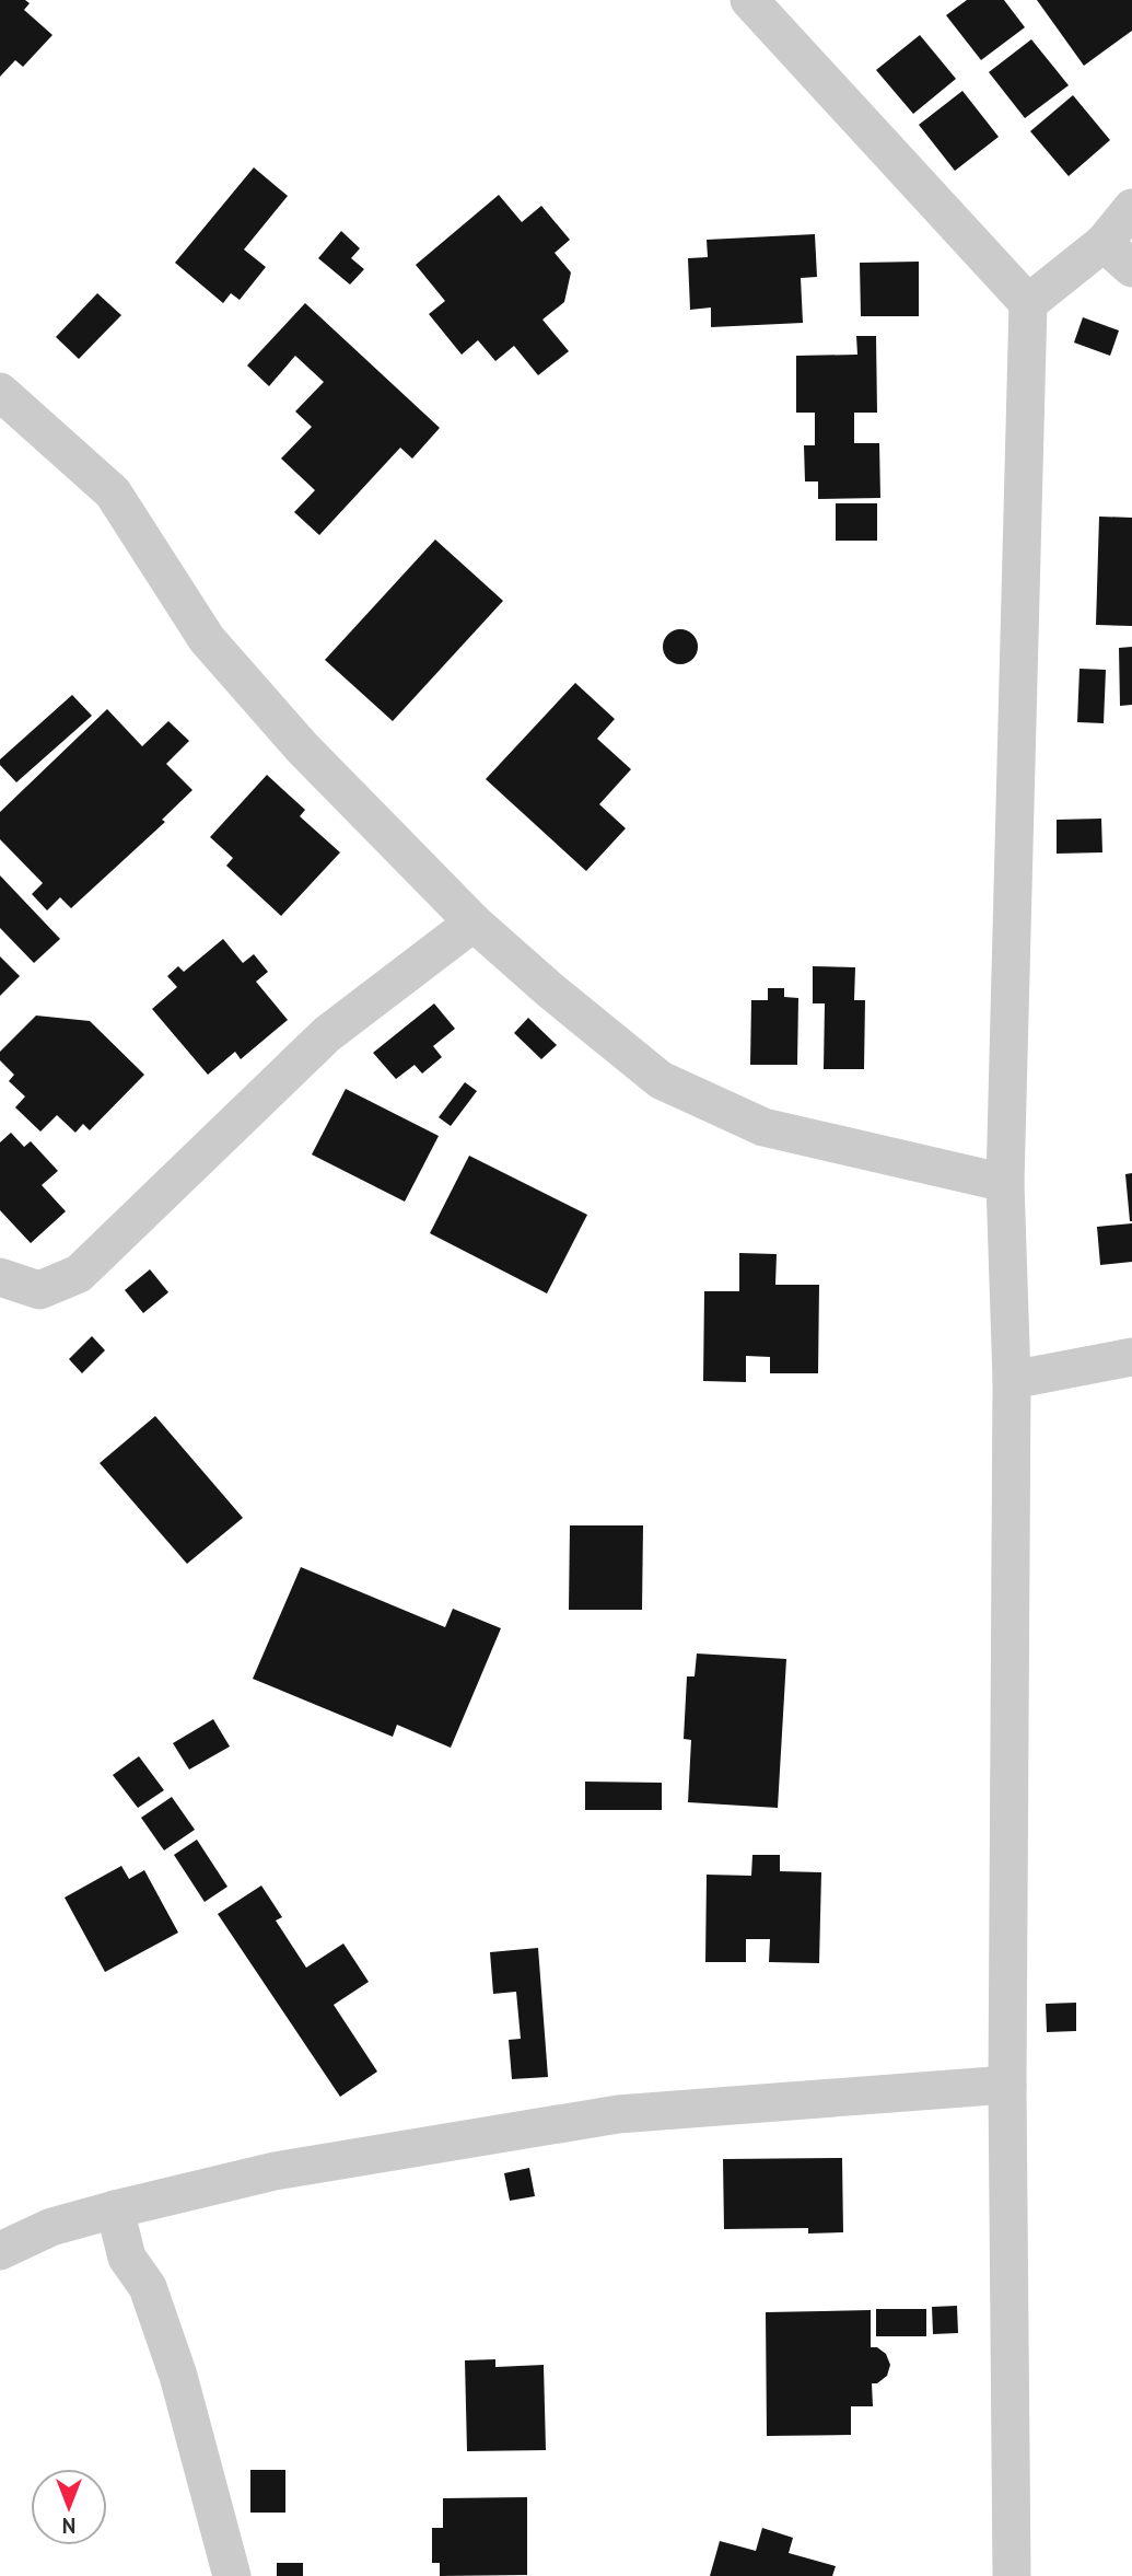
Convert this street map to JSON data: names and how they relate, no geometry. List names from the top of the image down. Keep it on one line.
{"north":"bottom"}
